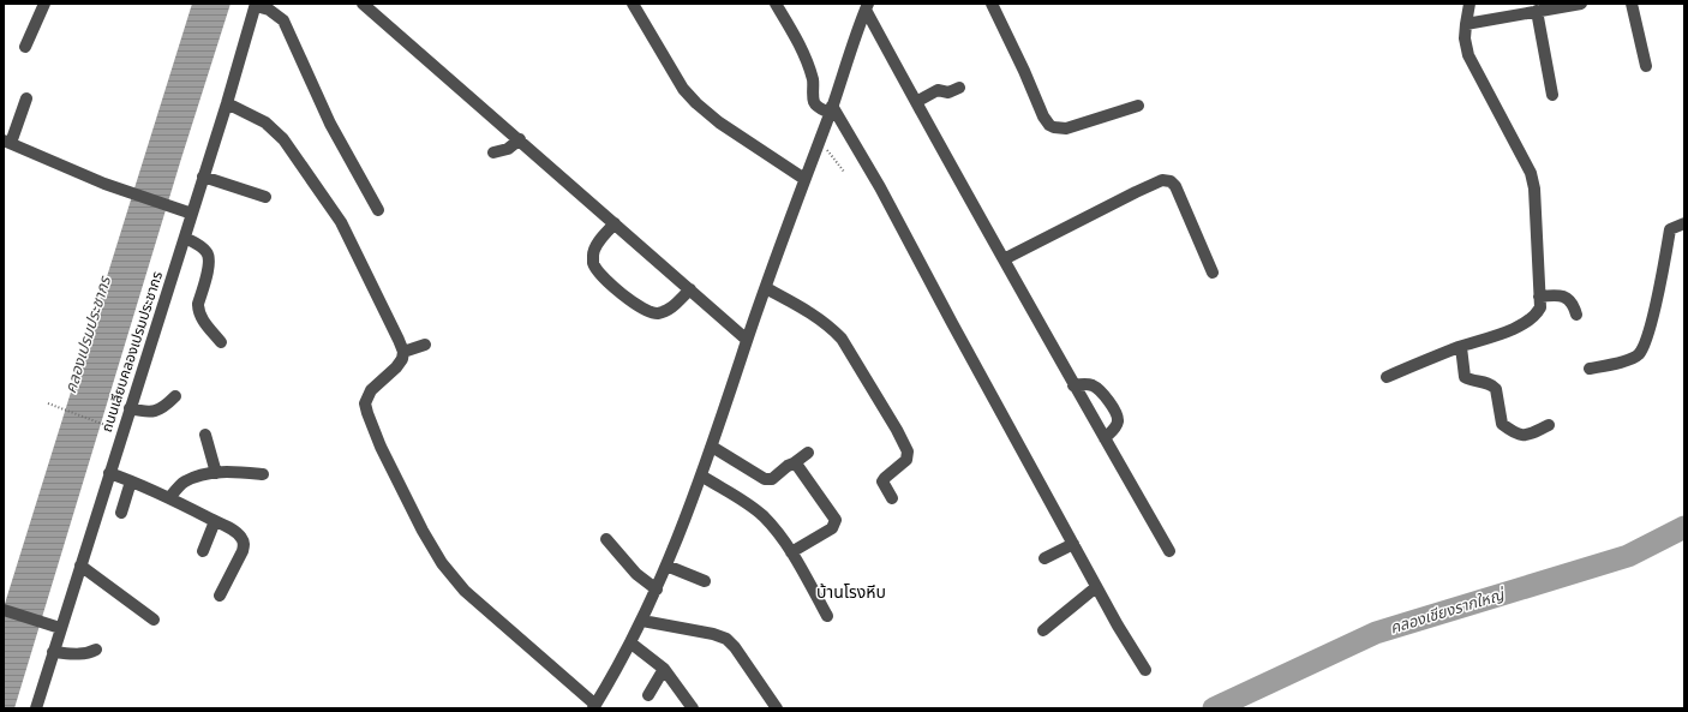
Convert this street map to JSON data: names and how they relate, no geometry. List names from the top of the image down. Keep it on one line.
{"streets":{"street":["ถนนเลียบคลองเปรมประชากร"]},"districts":["บ้านโรงหีบ"],"water":["คลองเปรมประชากร","คลองเชียงรากใหญ่"]}
